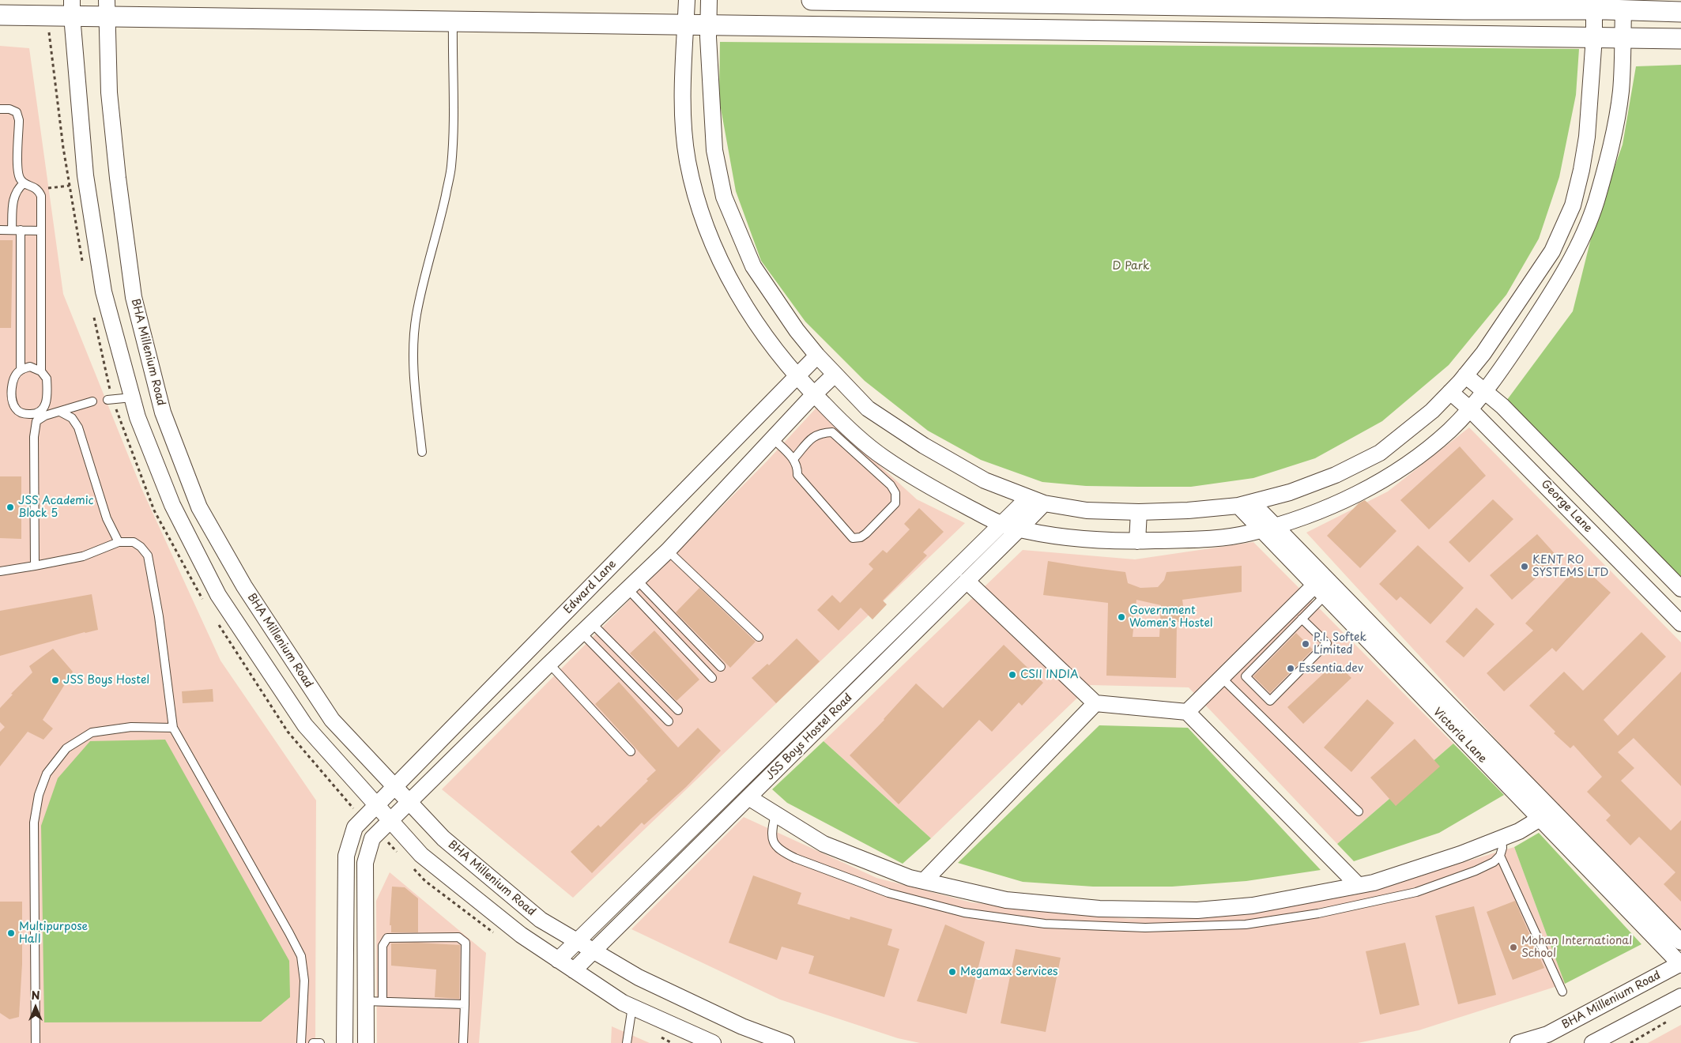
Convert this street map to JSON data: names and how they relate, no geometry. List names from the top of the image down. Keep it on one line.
{"streets":{"street":["BHA Millenium Road","George Lane","Edward Lane","Victoria Lane","JSS Boys Hostel Road"]},"crossings":[["BHA Millenium Road","Edward Lane"],["BHA Millenium Road","Victoria Lane"],["BHA Millenium Road","JSS Boys Hostel Road"]],"parks":["D Park"],"places":["JSS Academic Block 5","KENT RO SYSTEMS LTD","Government Women's Hostel","P.I. Softek Limited","Essentia.dev","CSII INDIA","JSS Boys Hostel","Multipurpose Hall","Mohan International School","Megamax Services"],"north":"top"}
